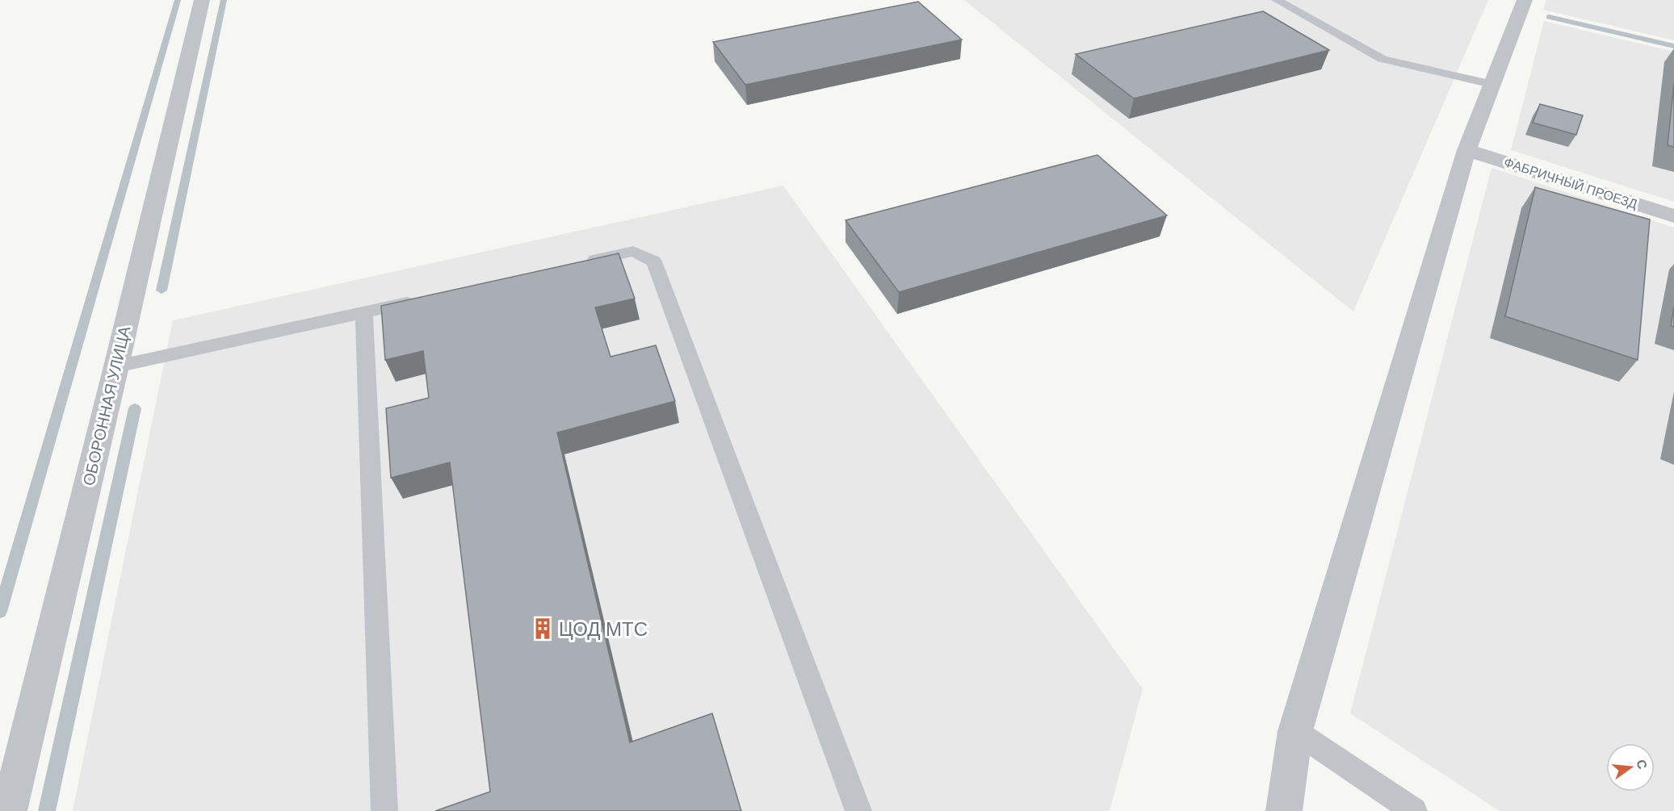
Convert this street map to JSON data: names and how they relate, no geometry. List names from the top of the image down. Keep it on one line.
{"streets":{"street":["ФАБРИЧНЫЙ ПРОЕЗД","ОБОРОННАЯ УЛИЦА"]},"places":{"building":["ЦОД МТС"]},"north":"right"}
